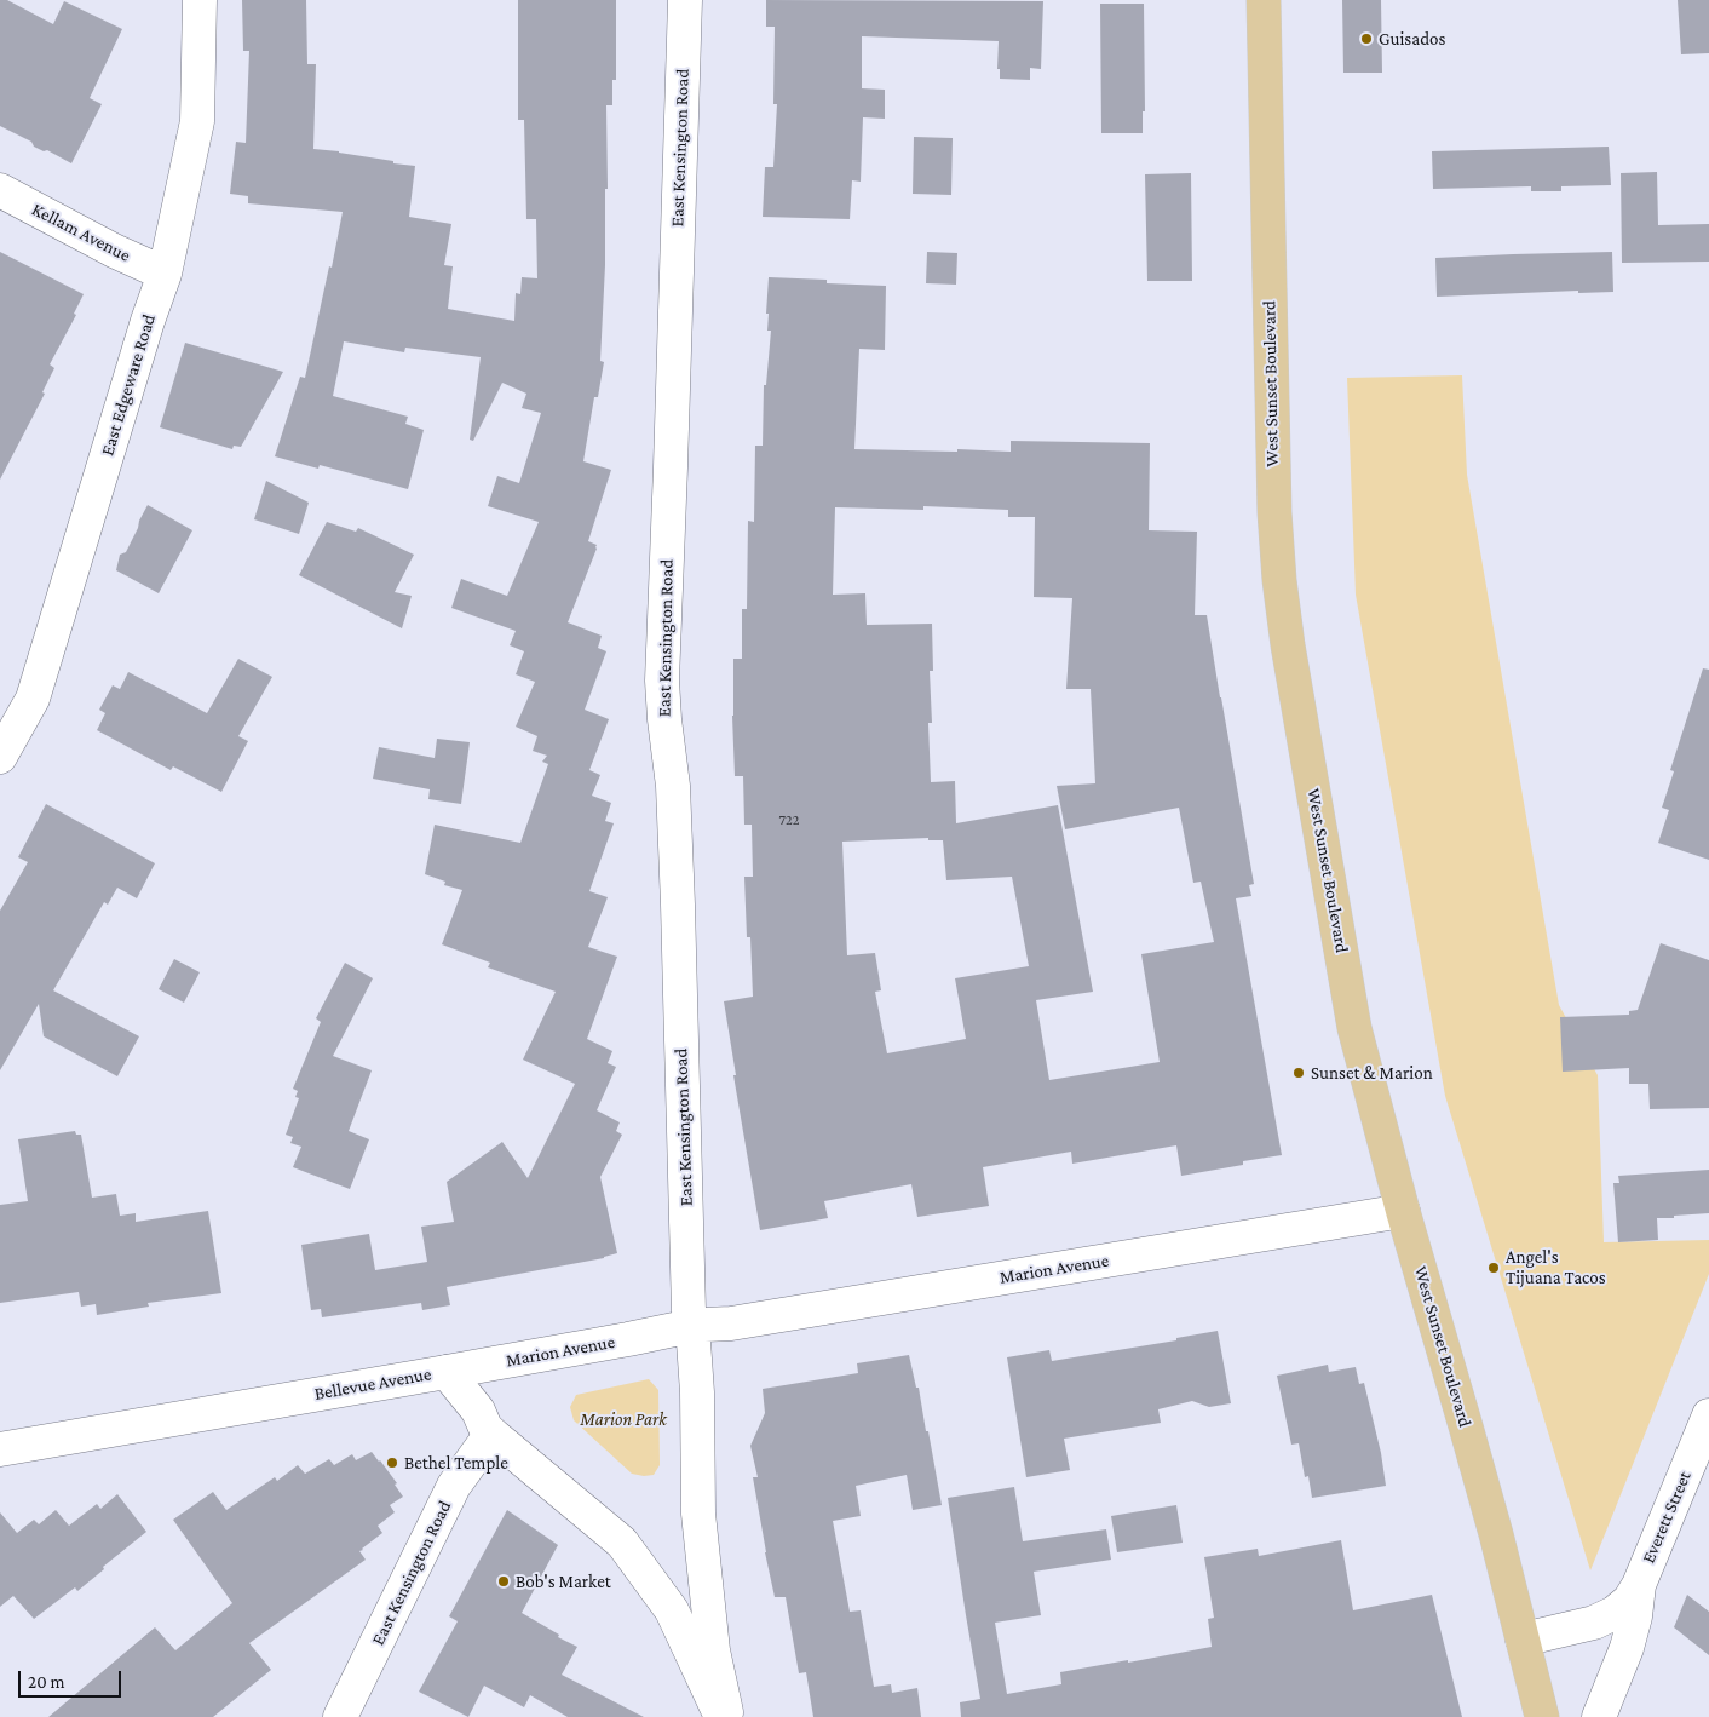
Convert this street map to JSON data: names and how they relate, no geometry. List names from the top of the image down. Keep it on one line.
{"streets":{"main road":["West Sunset Boulevard"],"street":["East Kensington Road","Kellam Avenue","East Edgeware Road","Marion Avenue","Bellevue Avenue","Everett Street"]},"crossings":[["East Kensington Road","Marion Avenue"],["East Kensington Road","Bellevue Avenue"],["Kellam Avenue","East Edgeware Road"],["West Sunset Boulevard","Marion Avenue"],["West Sunset Boulevard","Everett Street"],["Marion Avenue","Bellevue Avenue"]],"parks":["Marion Park"],"places":["Guisados","Sunset & Marion","Angel's Tijuana Tacos","Bethel Temple","Bob's Market"],"house_numbers":["722"],"scale_bar":"20 m"}
